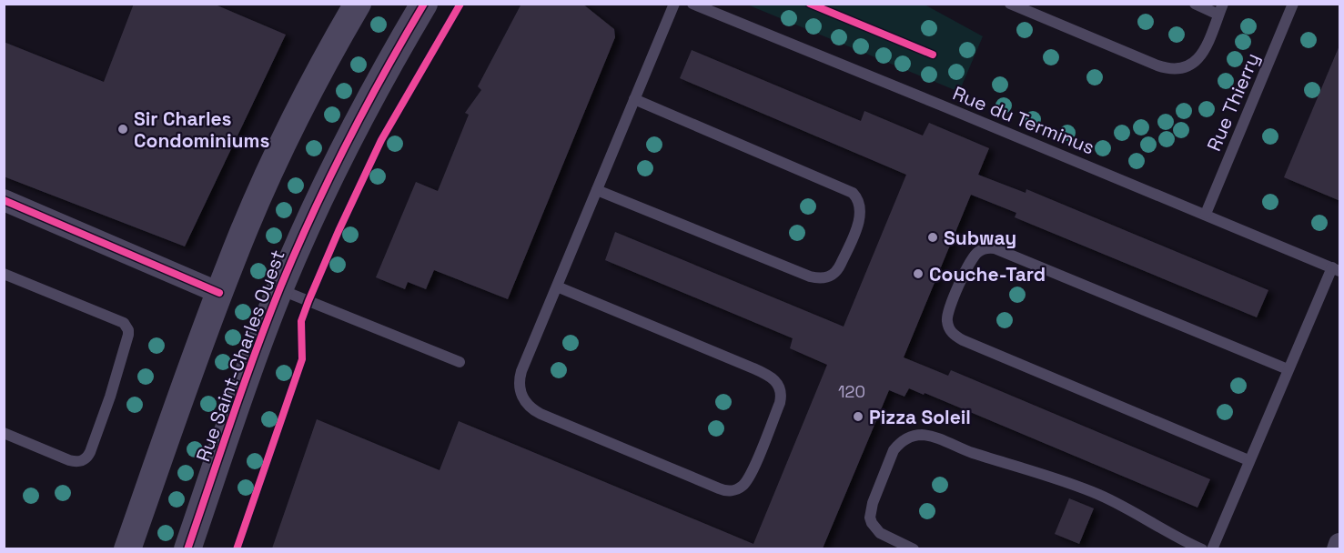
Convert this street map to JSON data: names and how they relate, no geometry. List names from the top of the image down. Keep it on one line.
{"streets":{"street":["Rue Saint-Charles Ouest"],"lane":["Rue Thierry","Rue du Terminus"]},"crossings":[["Rue Thierry","Rue du Terminus"]],"places":["Sir Charles Condominiums","Subway","Couche-Tard","Pizza Soleil"],"house_numbers":["120"]}
